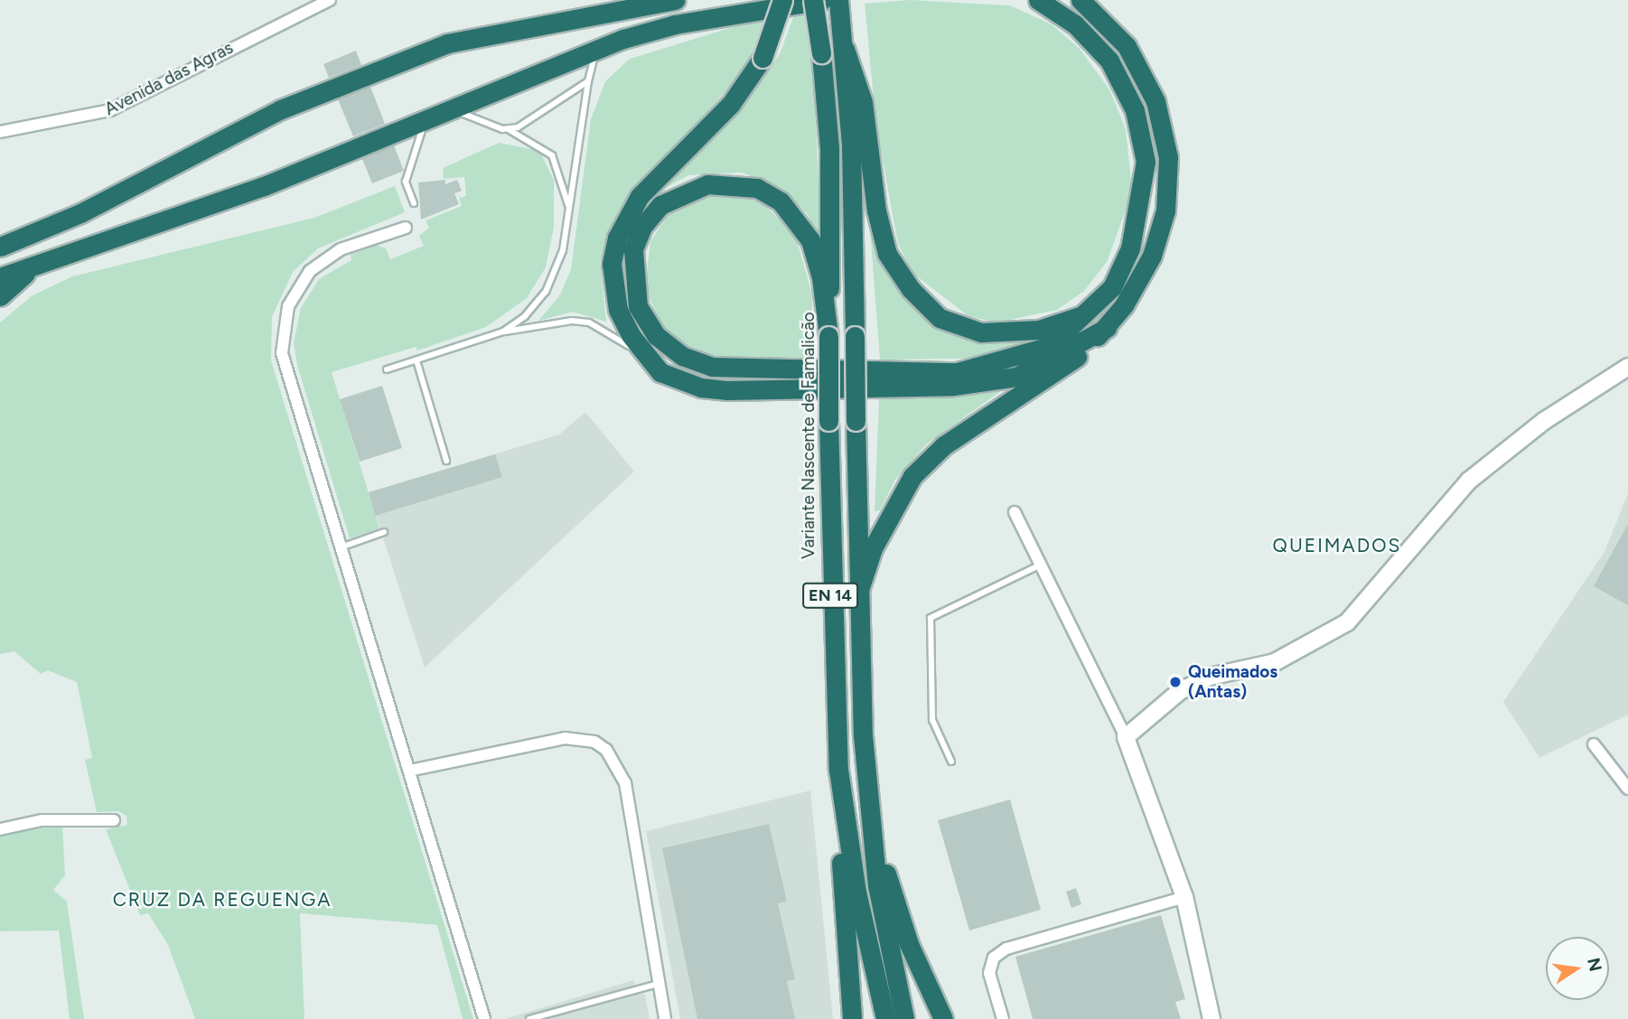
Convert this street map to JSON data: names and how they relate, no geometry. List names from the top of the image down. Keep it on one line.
{"streets":{"highway":["Variante Nascente de Famalicão","EN 14"],"street":["Avenida das Agras"]},"districts":["QUEIMADOS","CRUZ DA REGUENGA"],"places":["Queimados (Antas)"],"north":"right"}
